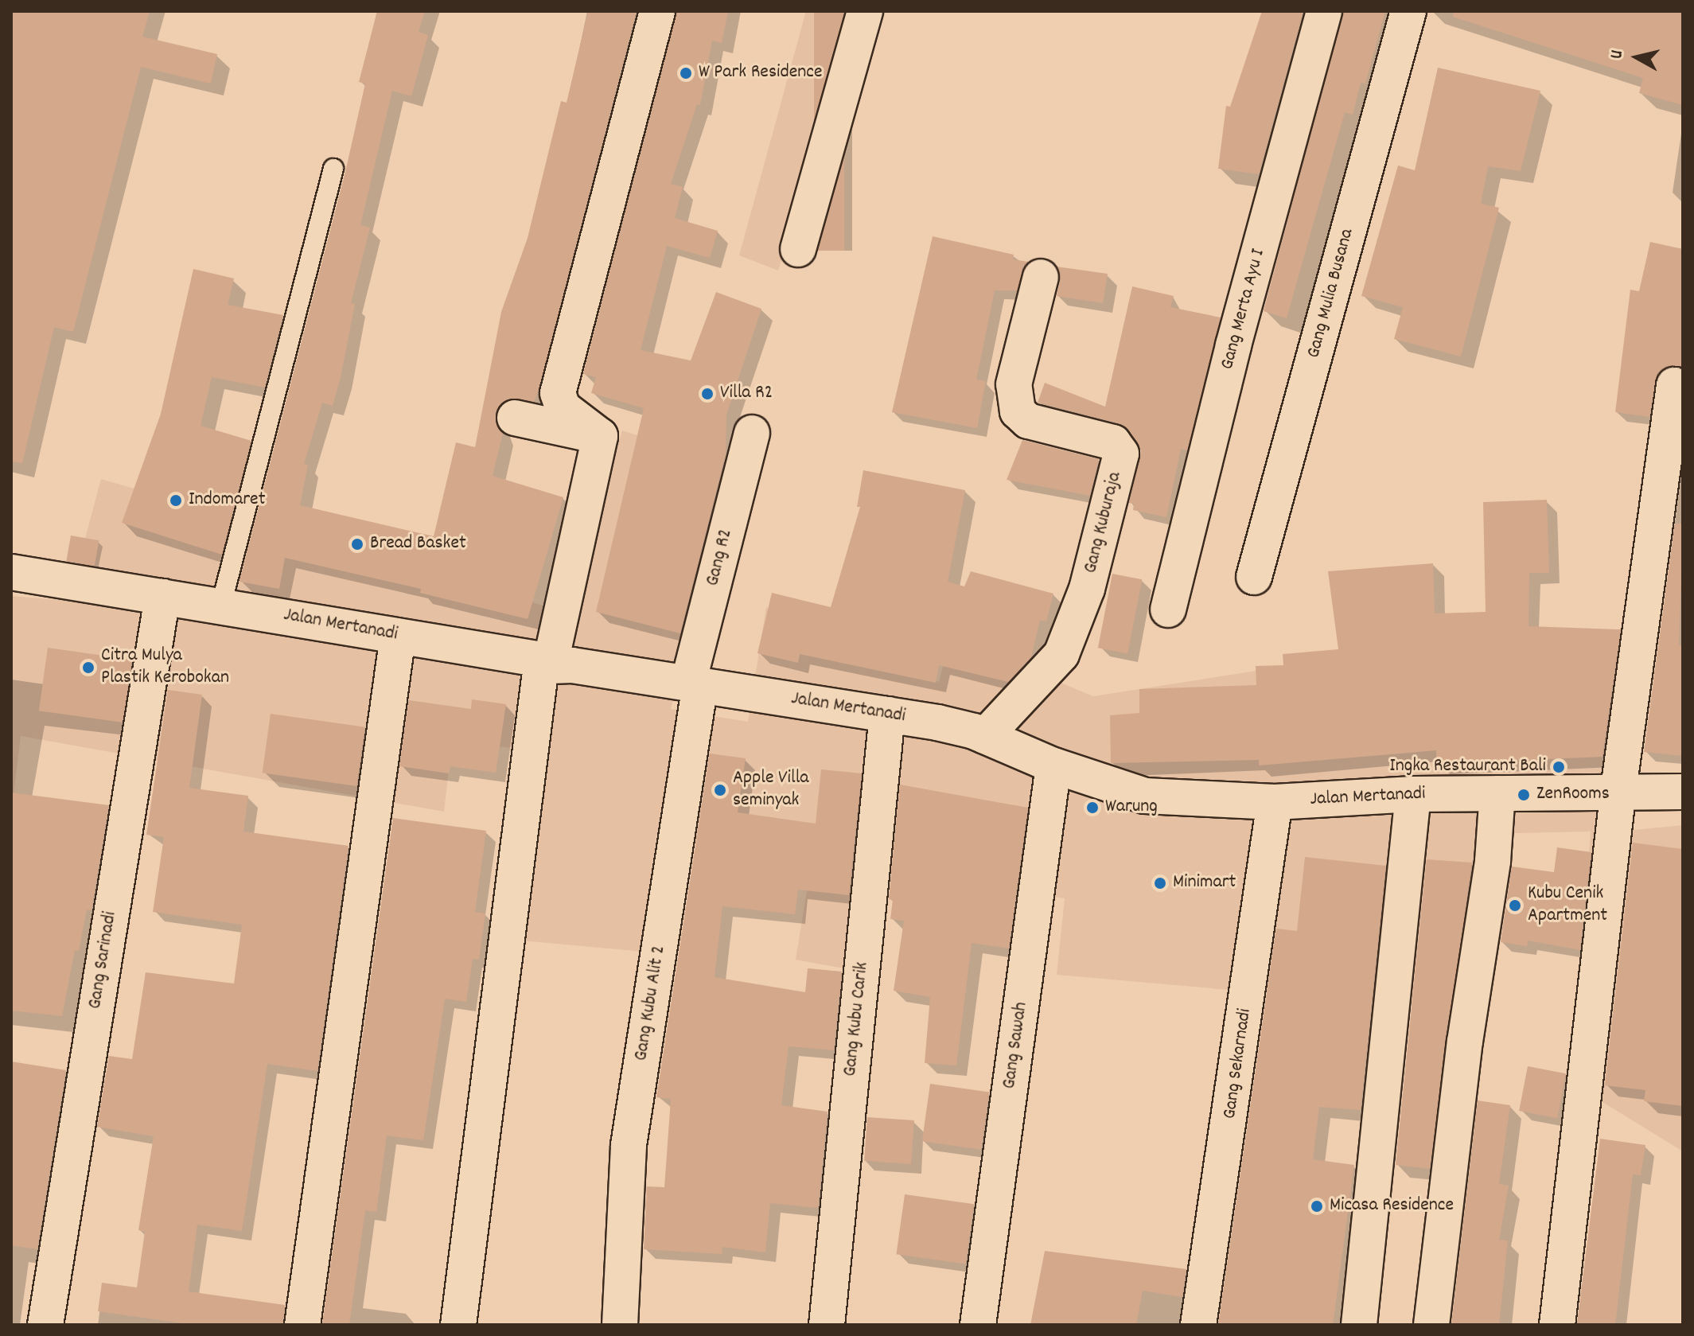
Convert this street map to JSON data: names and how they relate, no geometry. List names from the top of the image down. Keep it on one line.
{"streets":{"street":["Gang Mulia Busana","Gang Merta Ayu I","Gang Kuburaja","Gang R2","Jalan Mertanadi","Gang Sarinadi","Gang Kubu Alit 2","Gang Kubu Carik","Gang Sawah","Gang Sekarnadi"]},"crossings":[["Gang Kuburaja","Jalan Mertanadi"],["Gang R2","Jalan Mertanadi"],["Gang R2","Gang Kubu Alit 2"],["Jalan Mertanadi","Gang Sarinadi"],["Jalan Mertanadi","Gang Kubu Alit 2"],["Jalan Mertanadi","Gang Kubu Carik"],["Jalan Mertanadi","Gang Sawah"],["Jalan Mertanadi","Gang Sekarnadi"]],"places":["W Park Residence","Villa R2","Indomaret","Bread Basket","Citra Mulya Plastik Kerobokan","Ingka Restaurant Bali","Apple Villa seminyak","ZenRooms","Warung","Minimart","Kubu Cenik Apartment","Micasa Residence"],"north":"left"}
